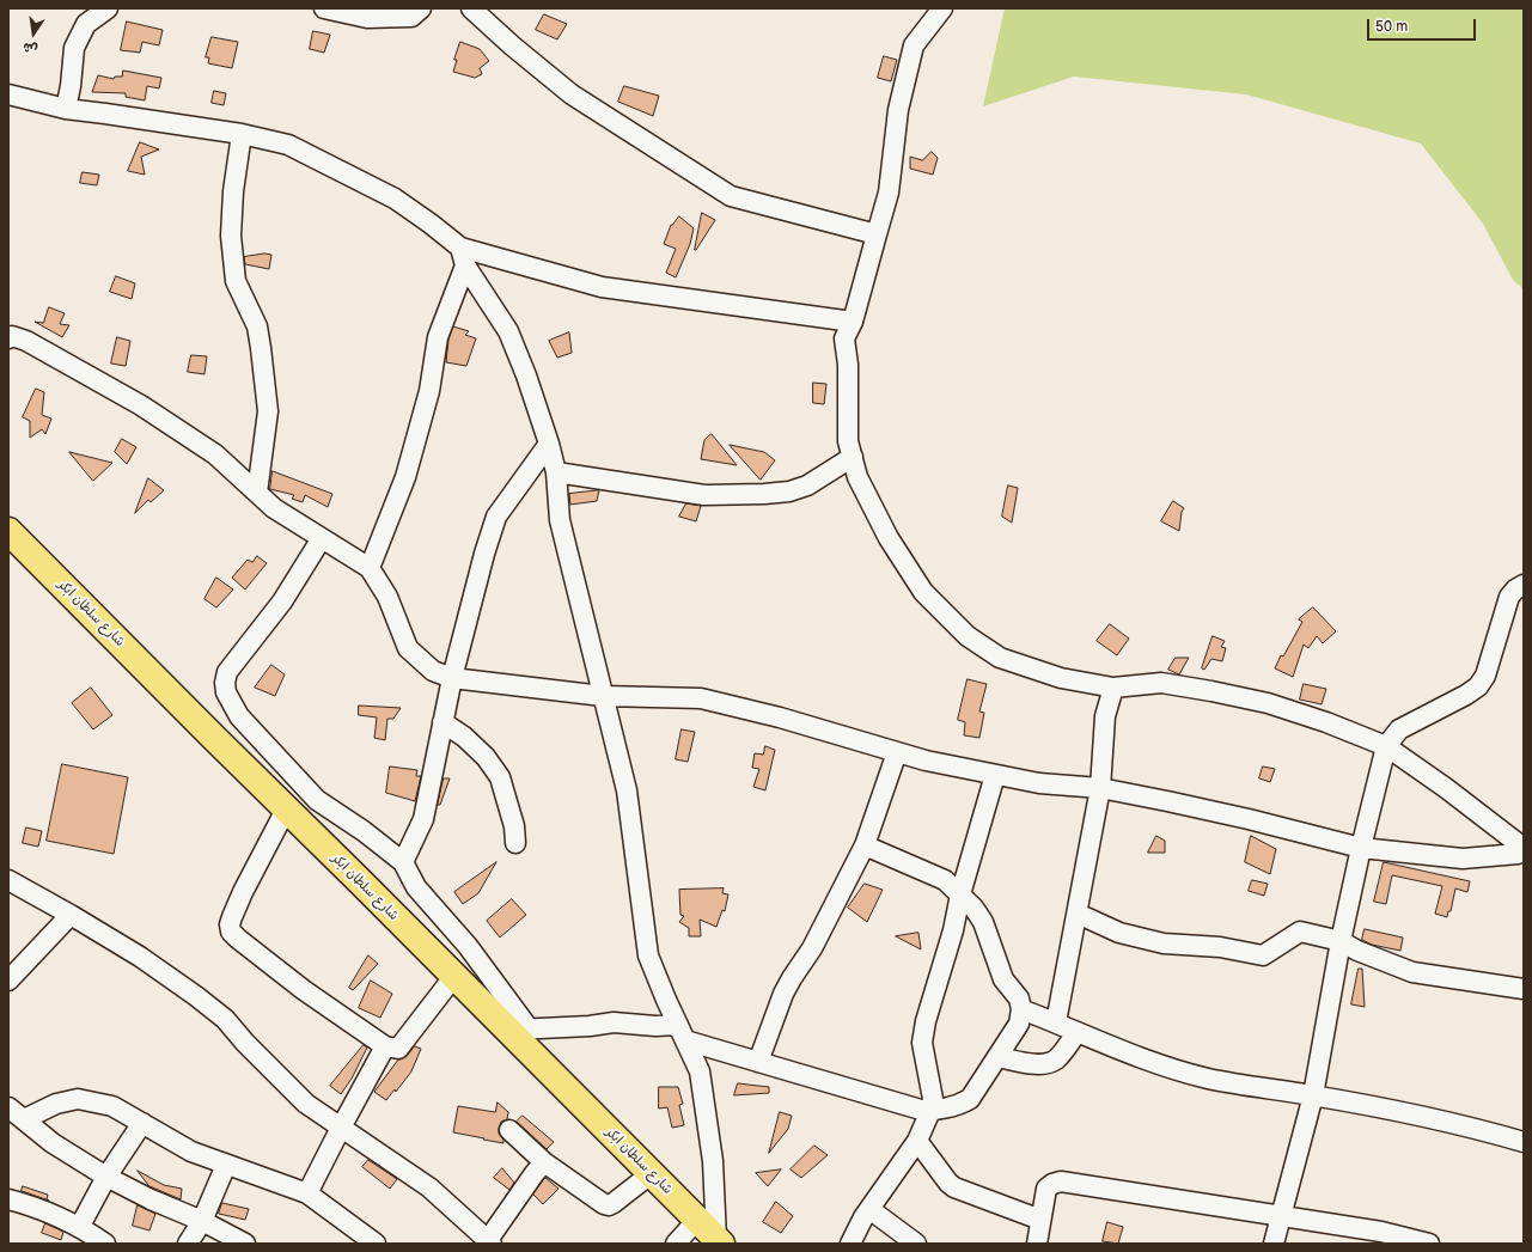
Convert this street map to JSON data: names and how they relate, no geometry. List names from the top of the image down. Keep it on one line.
{"streets":{"highway":["شارع سلطان ابكر"]},"scale_bar":"50 m","north":"bottom"}
